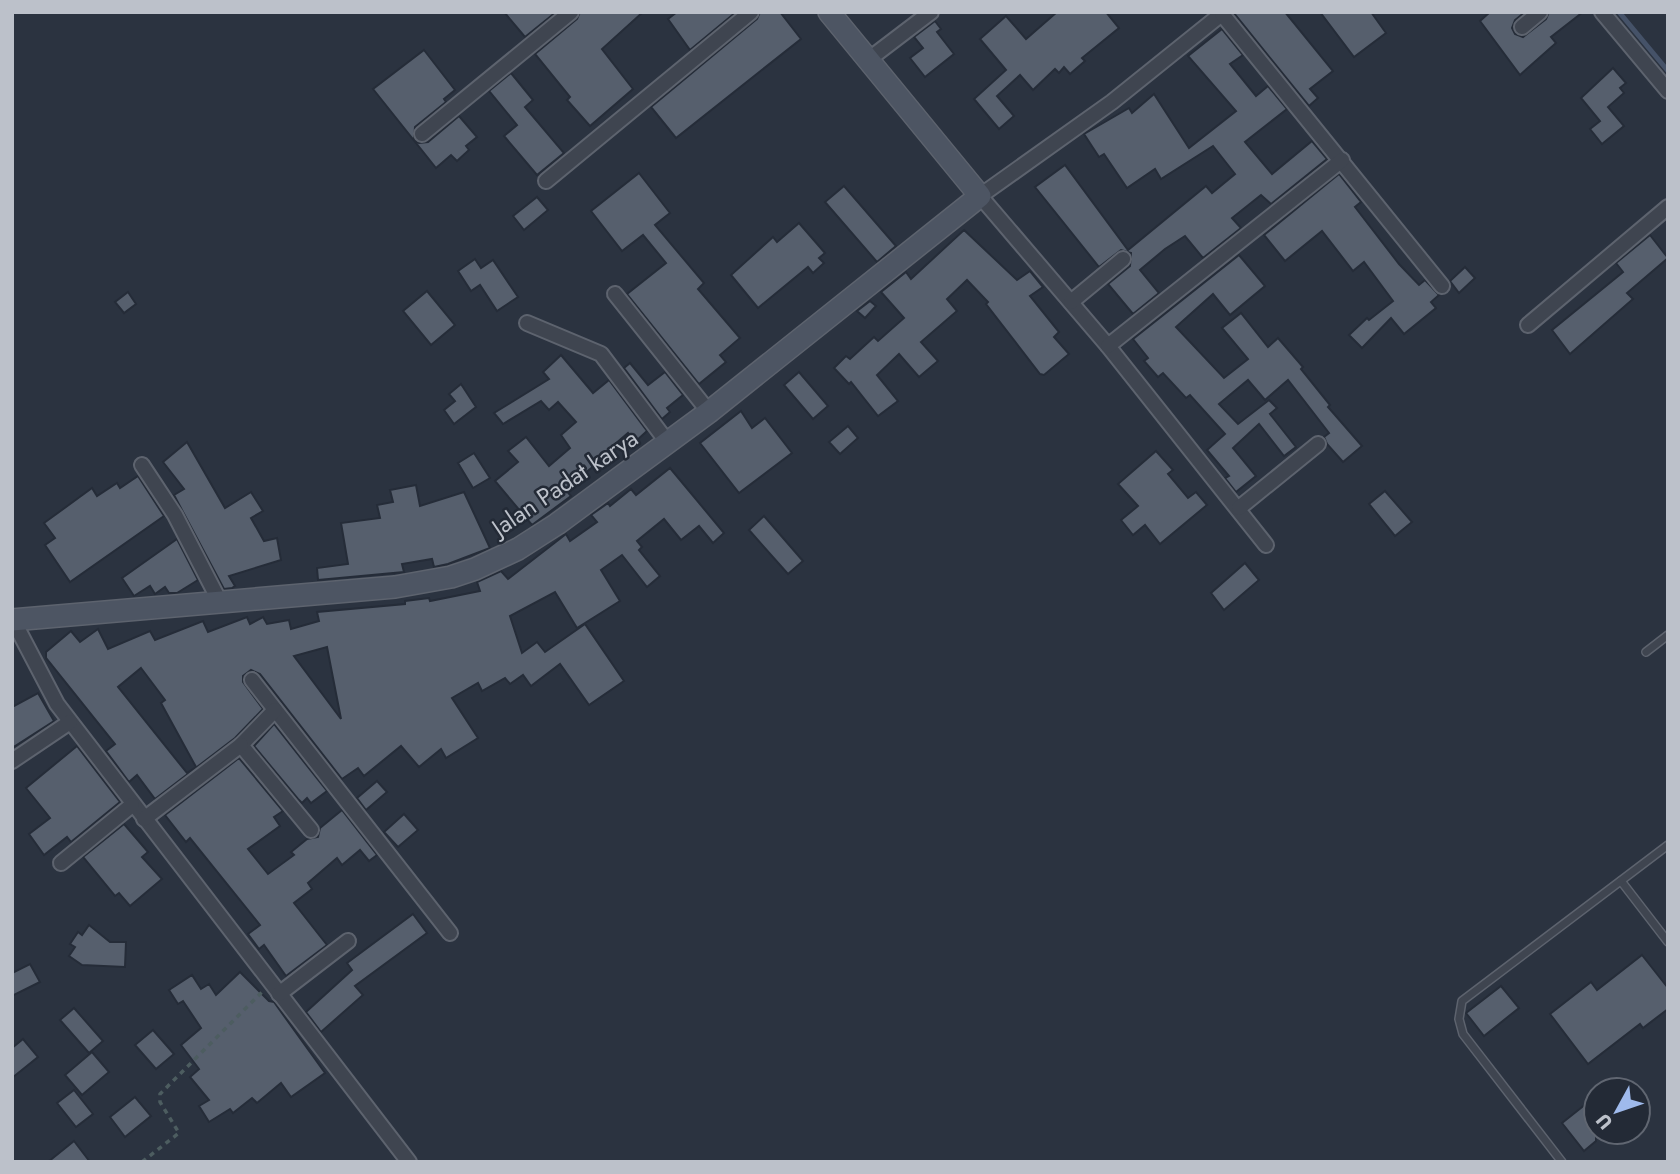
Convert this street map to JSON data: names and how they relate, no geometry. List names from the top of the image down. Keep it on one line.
{"streets":{"main road":["Jalan Padat karya"]},"north":"bottom left"}
